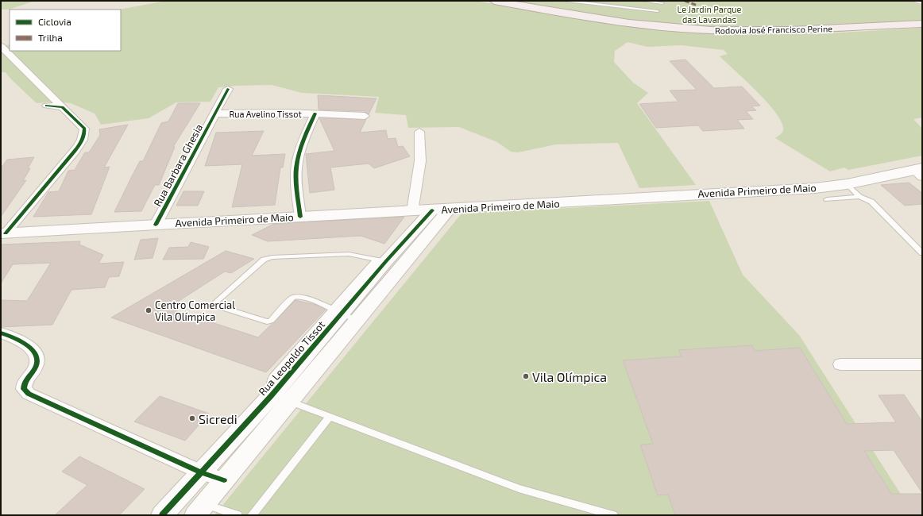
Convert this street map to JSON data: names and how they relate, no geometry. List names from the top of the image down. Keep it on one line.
{"streets":{"main road":["Rodovia José Francisco Perine","Avenida Primeiro de Maio"],"street":["Rua Avelino Tissot","Rua Barbara Ghesia","Rua Leopoldo Tissot"]},"crossings":[["Rua Avelino Tissot","Rua Barbara Ghesia"],["Rua Barbara Ghesia","Avenida Primeiro de Maio"],["Avenida Primeiro de Maio","Rua Leopoldo Tissot"]],"parks":["Le Jardin Parque das Lavandas"],"places":["Centro Comercial Vila Olímpica","Vila Olímpica","Sicredi"],"legend":["Ciclovia","Trilha"]}
